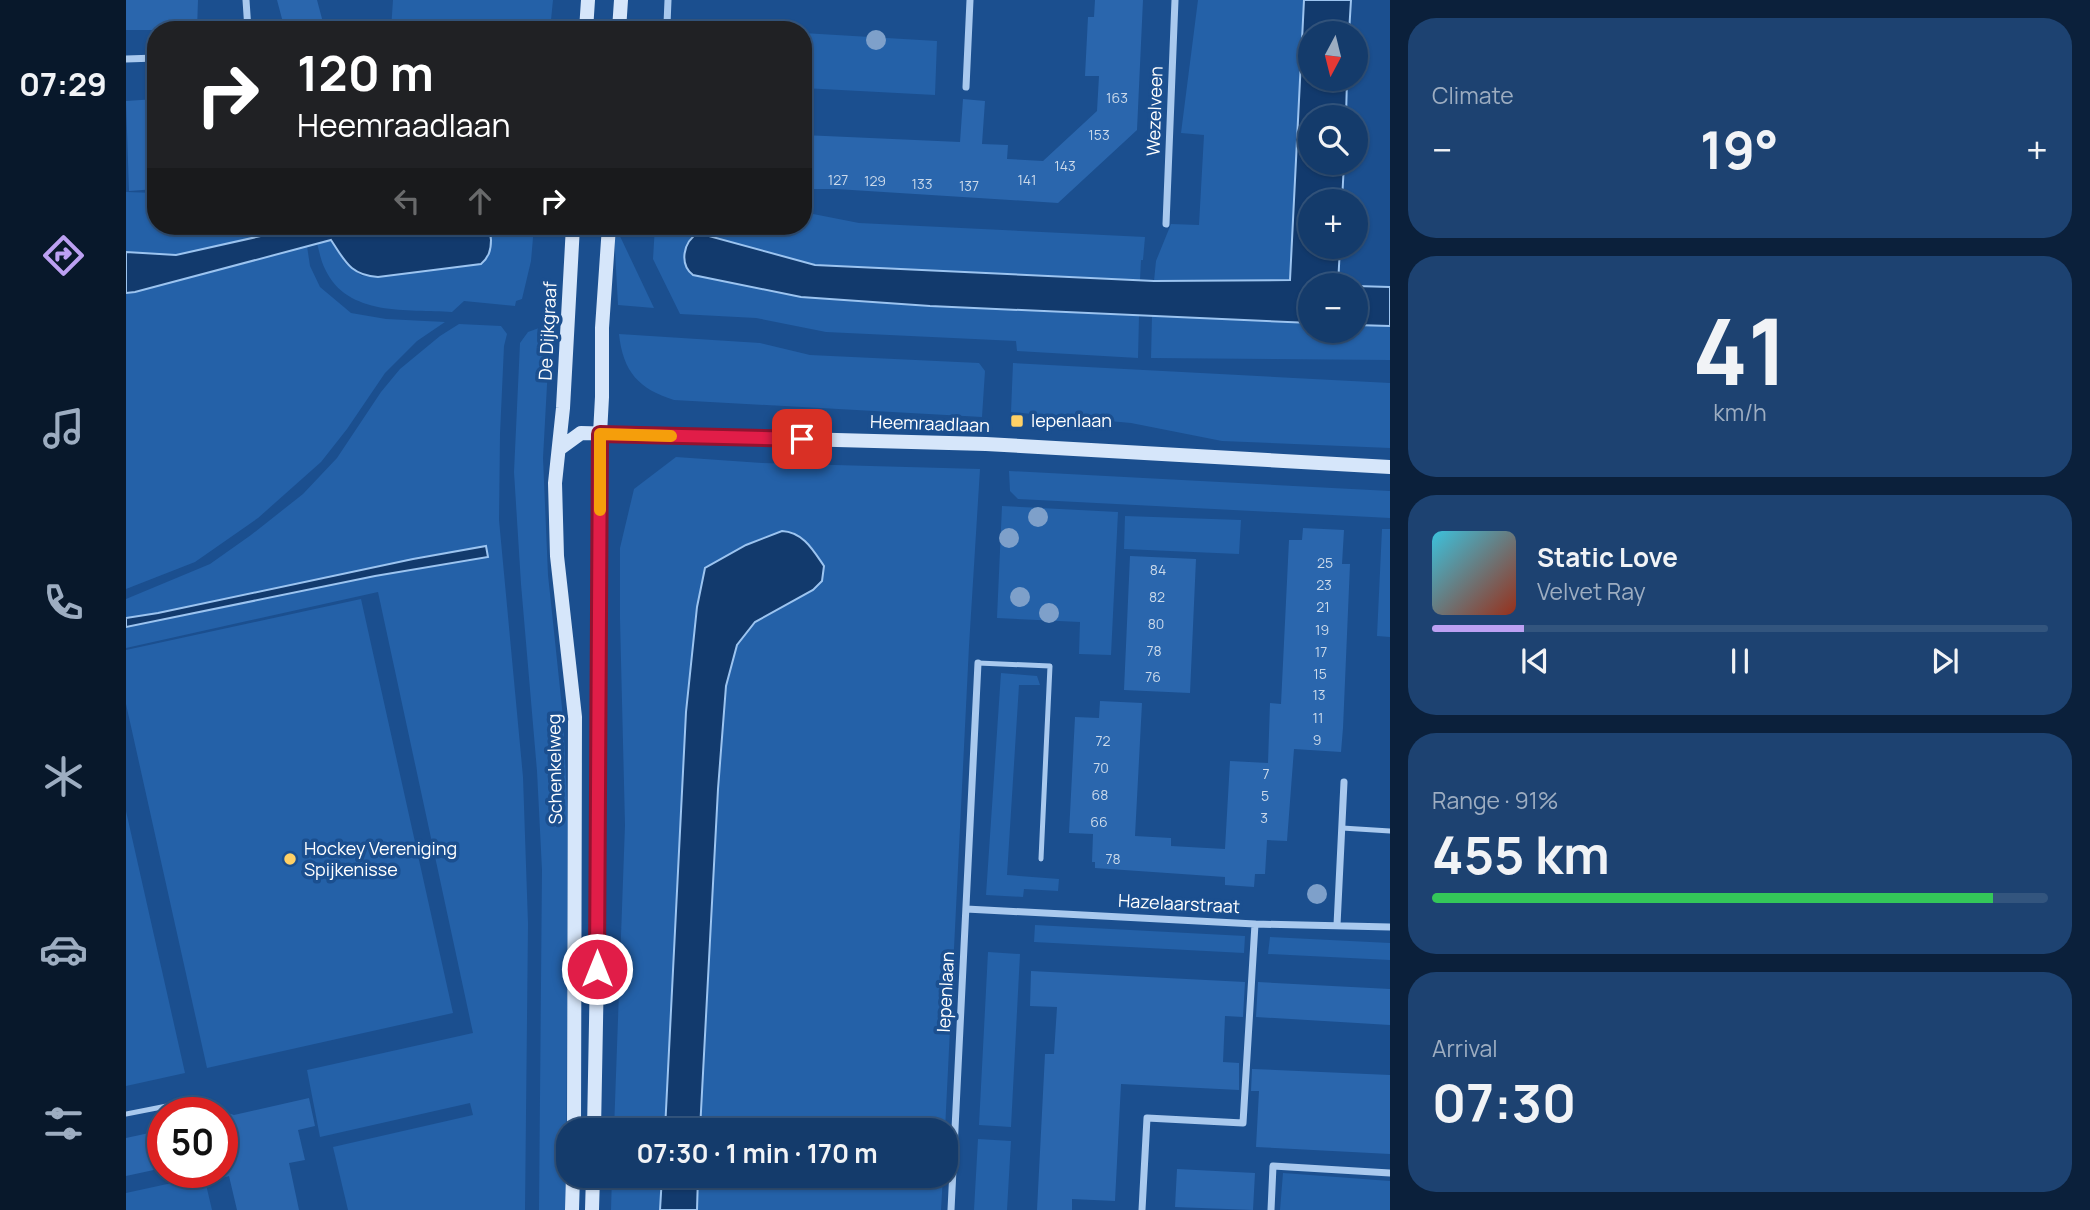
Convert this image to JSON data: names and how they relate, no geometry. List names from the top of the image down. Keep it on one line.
{"streets":{"main road":["De Dijkgraaf","Heemraadlaan","Schenkelweg"],"street":["Wezelveen","Hazelaarstraat","Iepenlaan"]},"crossings":[["De Dijkgraaf","Schenkelweg"],["Hazelaarstraat","Iepenlaan"]],"places":{"transit":["Iepenlaan"],"other":["Hockey Vereniging Spijkenisse"]},"house_numbers":["163","153","143","127","141","129","133","137","25","84","23","82","21","80","19","78","17","15","76","13","11","9","72","70","7","68","5","3","66","78"],"north":"bottom","page":{"tabs":"07:29","tile":["Climate",["41","km/h"],["Range · 91%","455 km"],["Arrival","07:30"]],"map_buttons":["+","−"],"turn":["120 m","Heemraadlaan"],"heat":["−","19°","+"],"song":["Static Love","Velvet Ray"],"limit":"50","trip":"07:30 · 1 min · 170 m"}}
